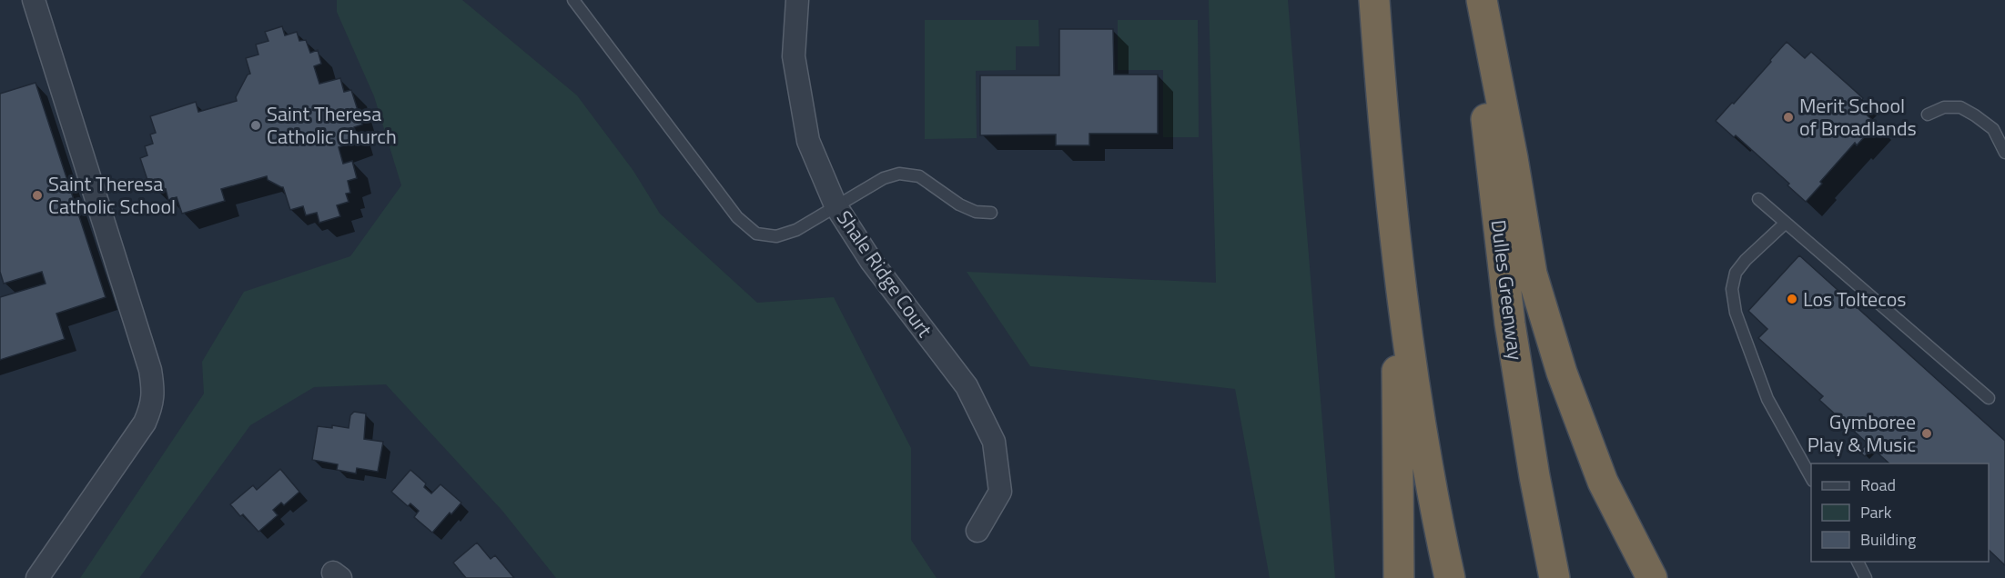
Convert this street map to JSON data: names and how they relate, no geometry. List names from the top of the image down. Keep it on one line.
{"streets":{"highway":["Dulles Greenway"],"street":["Shale Ridge Court"]},"places":["Merit School of Broadlands","Saint Theresa Catholic Church","Saint Theresa Catholic School","Los Toltecos","Gymboree Play & Music"],"legend":["Road","Park","Building"]}
